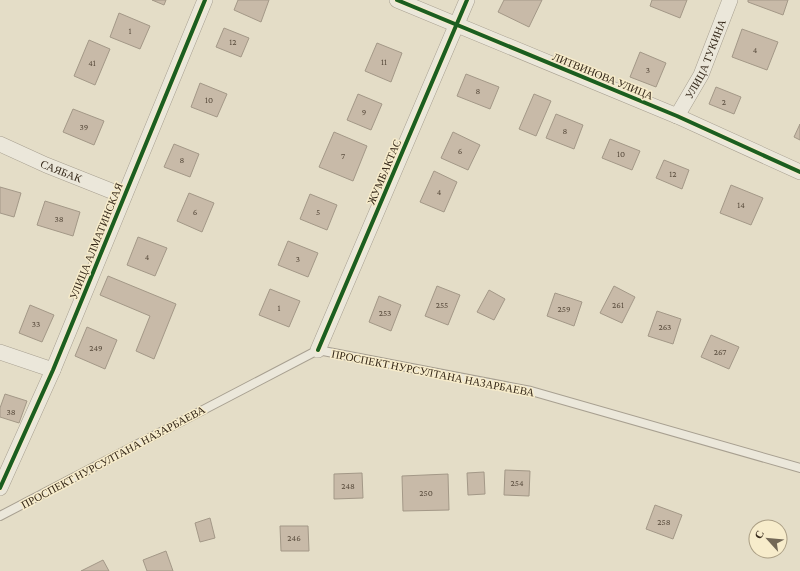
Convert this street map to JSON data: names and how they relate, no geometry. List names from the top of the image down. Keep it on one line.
{"streets":{"street":["УЛИЦА ТУКИНА","ЛИТВИНОВА УЛИЦА","САЯБАК","ЖУМБАКТАС","УЛИЦА АЛМАТИНСКАЯ"],"lane":["ПРОСПЕКТ НУРСУЛТАНА НАЗАРБАЕВА"]},"crossings":[["УЛИЦА ТУКИНА","ЛИТВИНОВА УЛИЦА"],["ЛИТВИНОВА УЛИЦА","ЖУМБАКТАС"],["САЯБАК","УЛИЦА АЛМАТИНСКАЯ"],["ЖУМБАКТАС","ПРОСПЕКТ НУРСУЛТАНА НАЗАРБАЕВА"]],"house_numbers":["1","12","4","11","41","3","8","10","2","9","39","8","6","10","7","8","12","4","14","6","5","38","4","3","255","261","1","259","253","33","263","249","267","38","254","248","250","258","246"],"north":"top left"}
